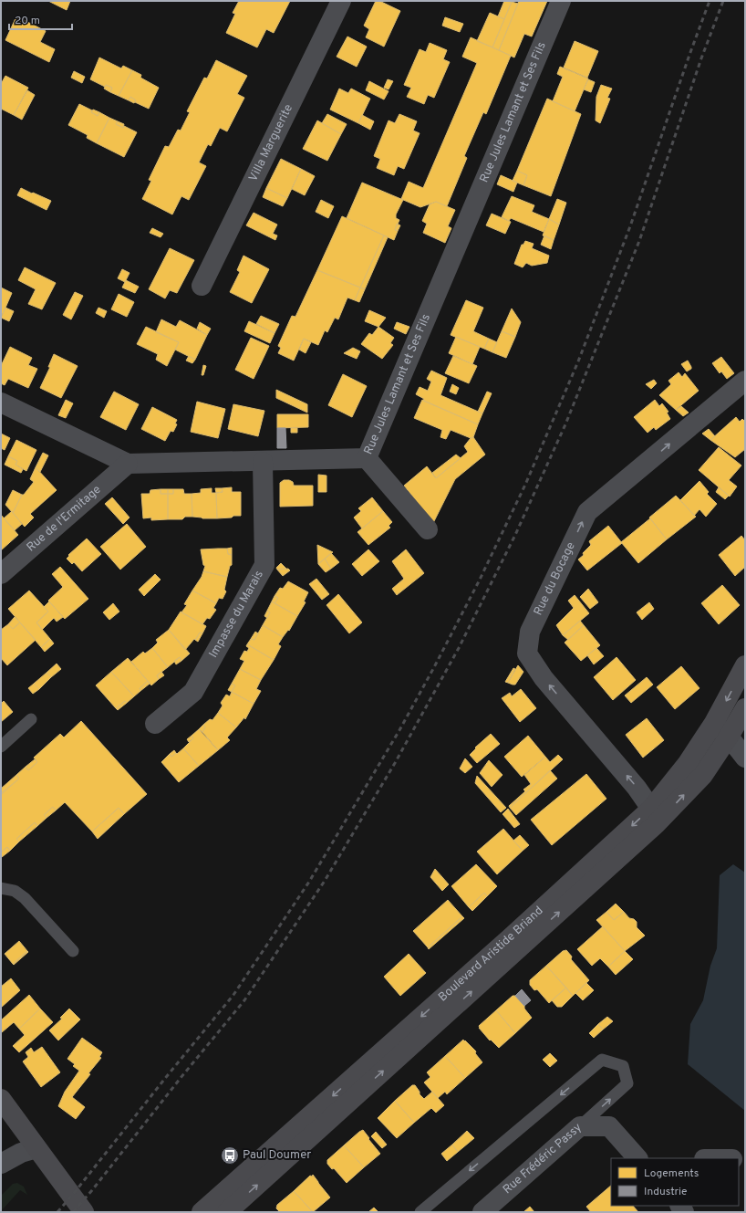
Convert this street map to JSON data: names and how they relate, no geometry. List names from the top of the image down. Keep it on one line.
{"streets":{"main road":["Boulevard Aristide Briand"],"street":["Rue Jules Lamant et Ses Fils","Villa Marguerite","Rue de l'Ermitage","Rue du Bocage","Impasse du Marais","Rue Frédéric Passy"]},"crossings":[["Rue Jules Lamant et Ses Fils","Rue de l'Ermitage"],["Rue Jules Lamant et Ses Fils","Impasse du Marais"],["Rue du Bocage","Boulevard Aristide Briand"]],"places":{"bus stop":["Paul Doumer"]},"legend":["Logements","Industrie"],"scale_bar":"20 m"}
